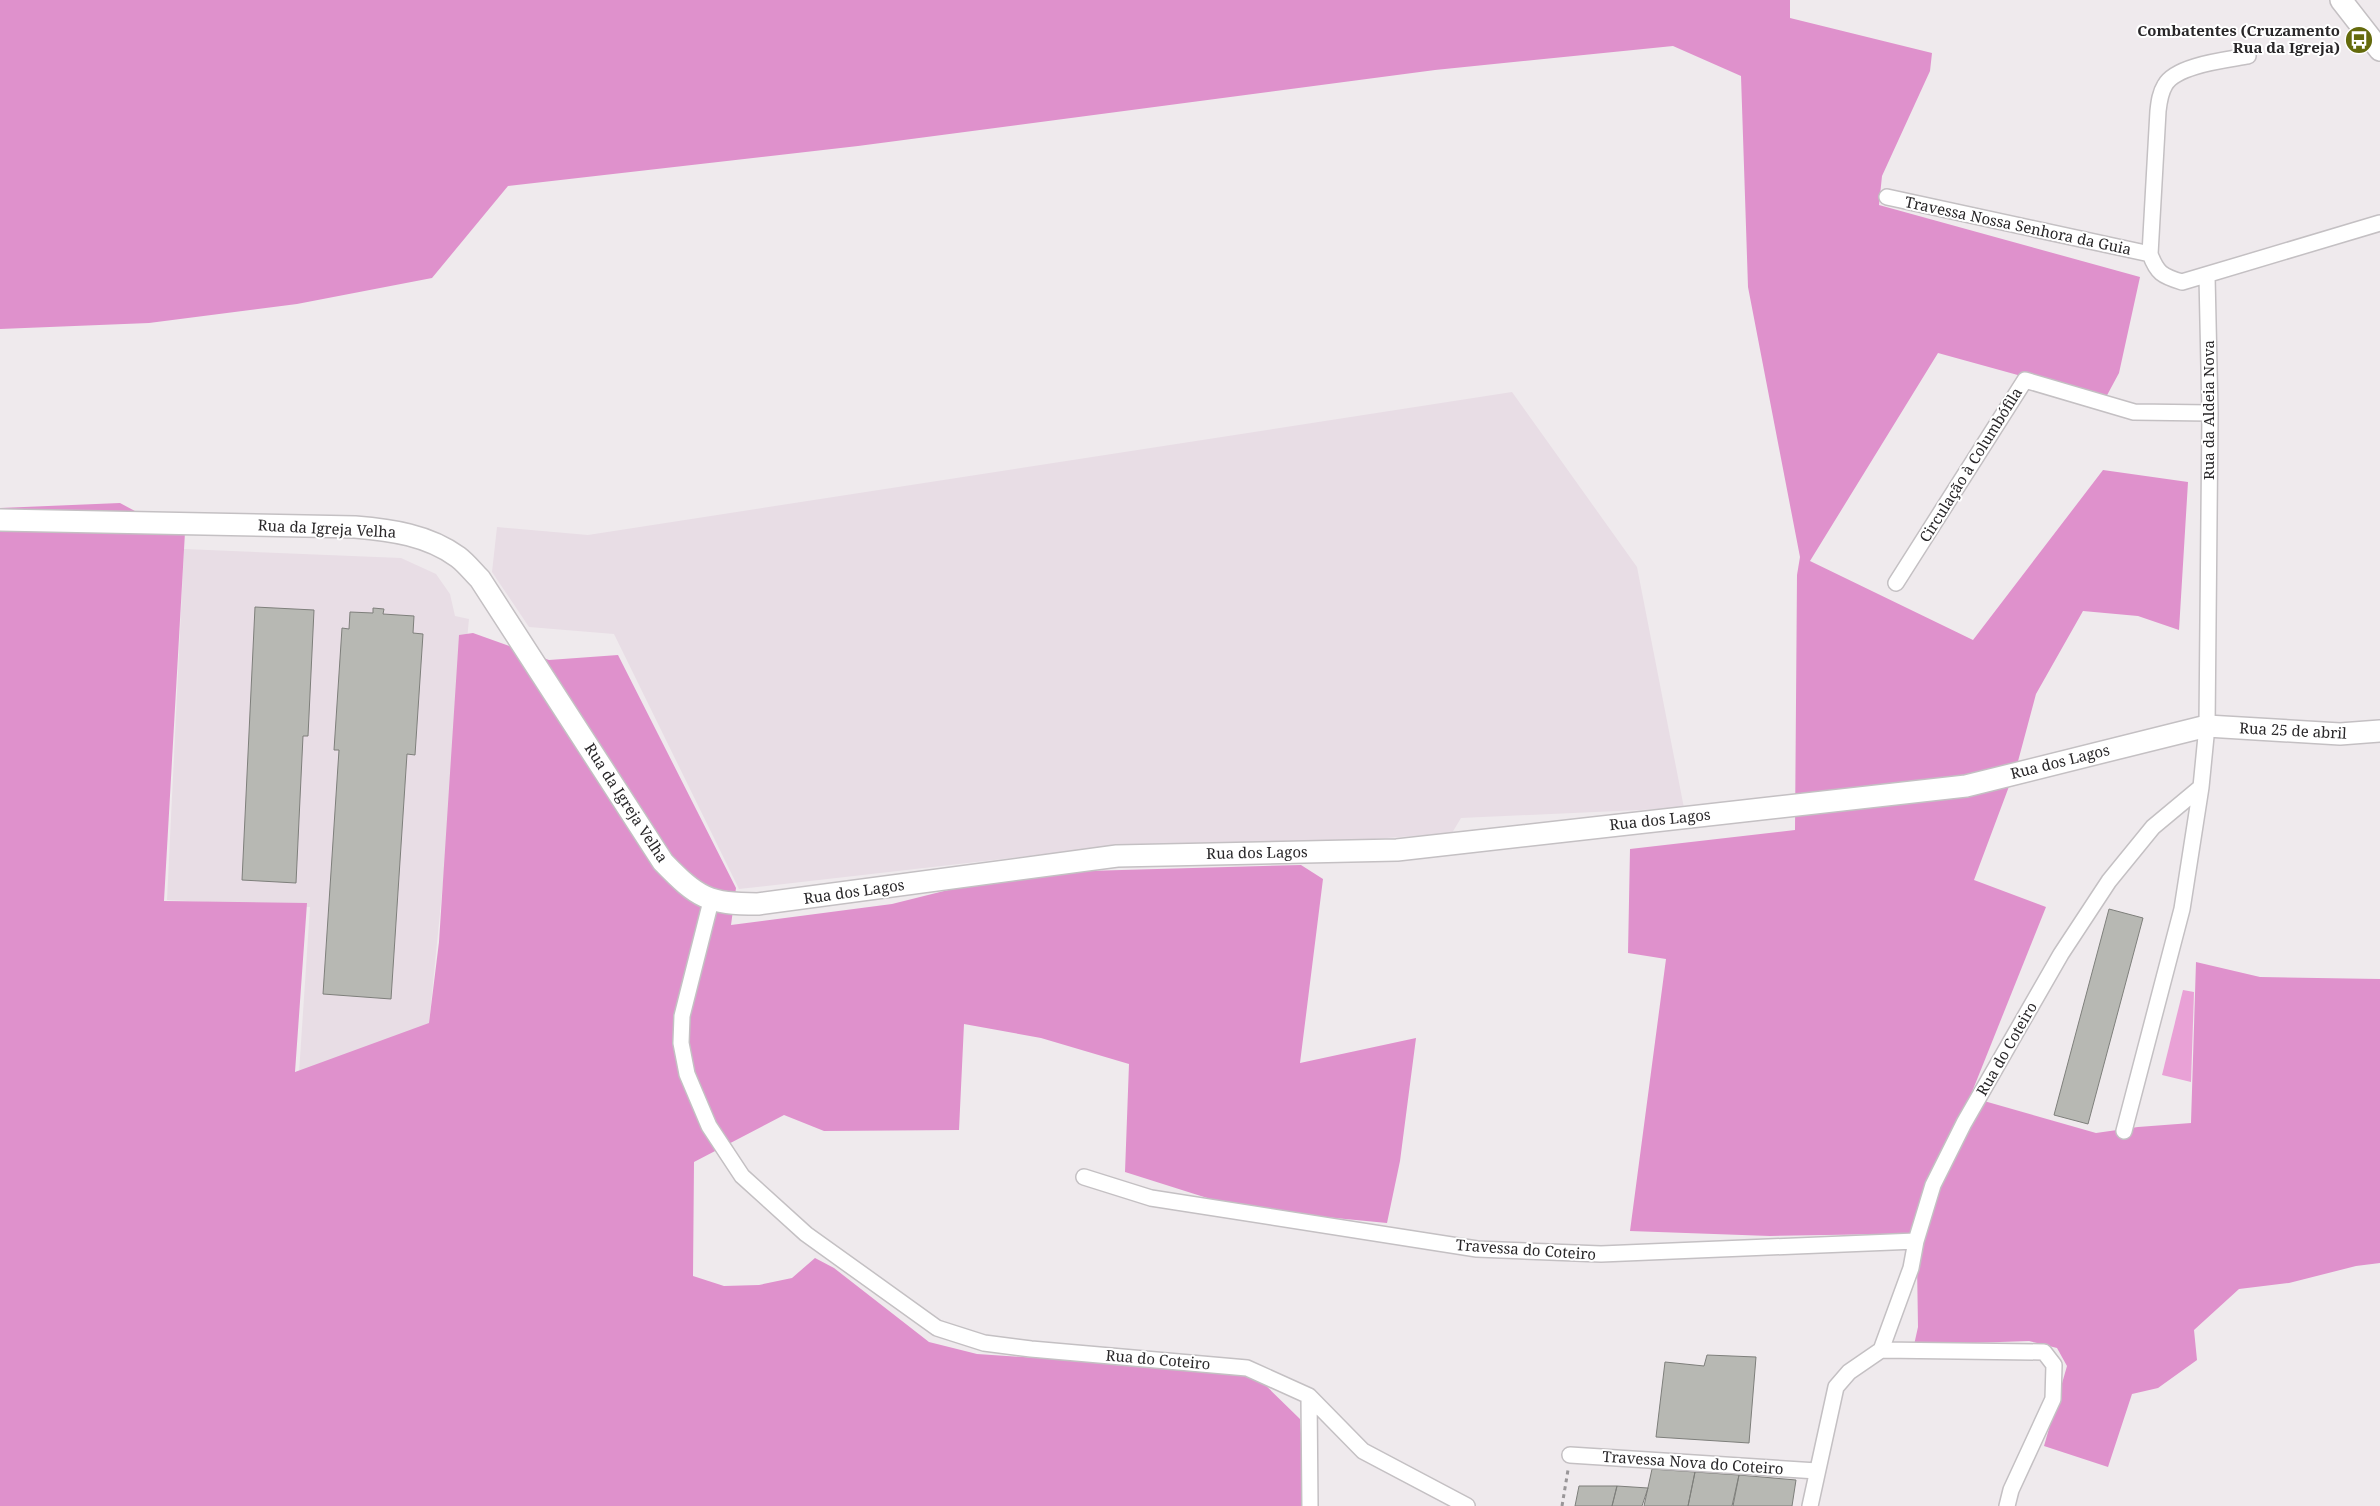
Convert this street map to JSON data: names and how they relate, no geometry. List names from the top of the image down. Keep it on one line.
{"streets":{"street":["Travessa Nossa Senhora da Guia","Rua da Aldeia Nova","Circulação à Columbófila","Rua da Igreja Velha","Rua 25 de abril","Rua dos Lagos","Rua do Coteiro","Travessa do Coteiro","Travessa Nova do Coteiro"]},"crossings":[["Travessa Nossa Senhora da Guia","Rua da Aldeia Nova"],["Rua da Aldeia Nova","Circulação à Columbófila"],["Rua da Aldeia Nova","Rua 25 de abril"],["Rua da Aldeia Nova","Rua dos Lagos"],["Rua da Aldeia Nova","Rua do Coteiro"],["Rua da Igreja Velha","Rua dos Lagos"],["Rua da Igreja Velha","Rua do Coteiro"],["Rua 25 de abril","Rua dos Lagos"],["Rua dos Lagos","Rua do Coteiro"],["Rua do Coteiro","Travessa do Coteiro"]],"places":{"bus stop":["Combatentes (Cruzamento Rua da Igreja)"]}}
